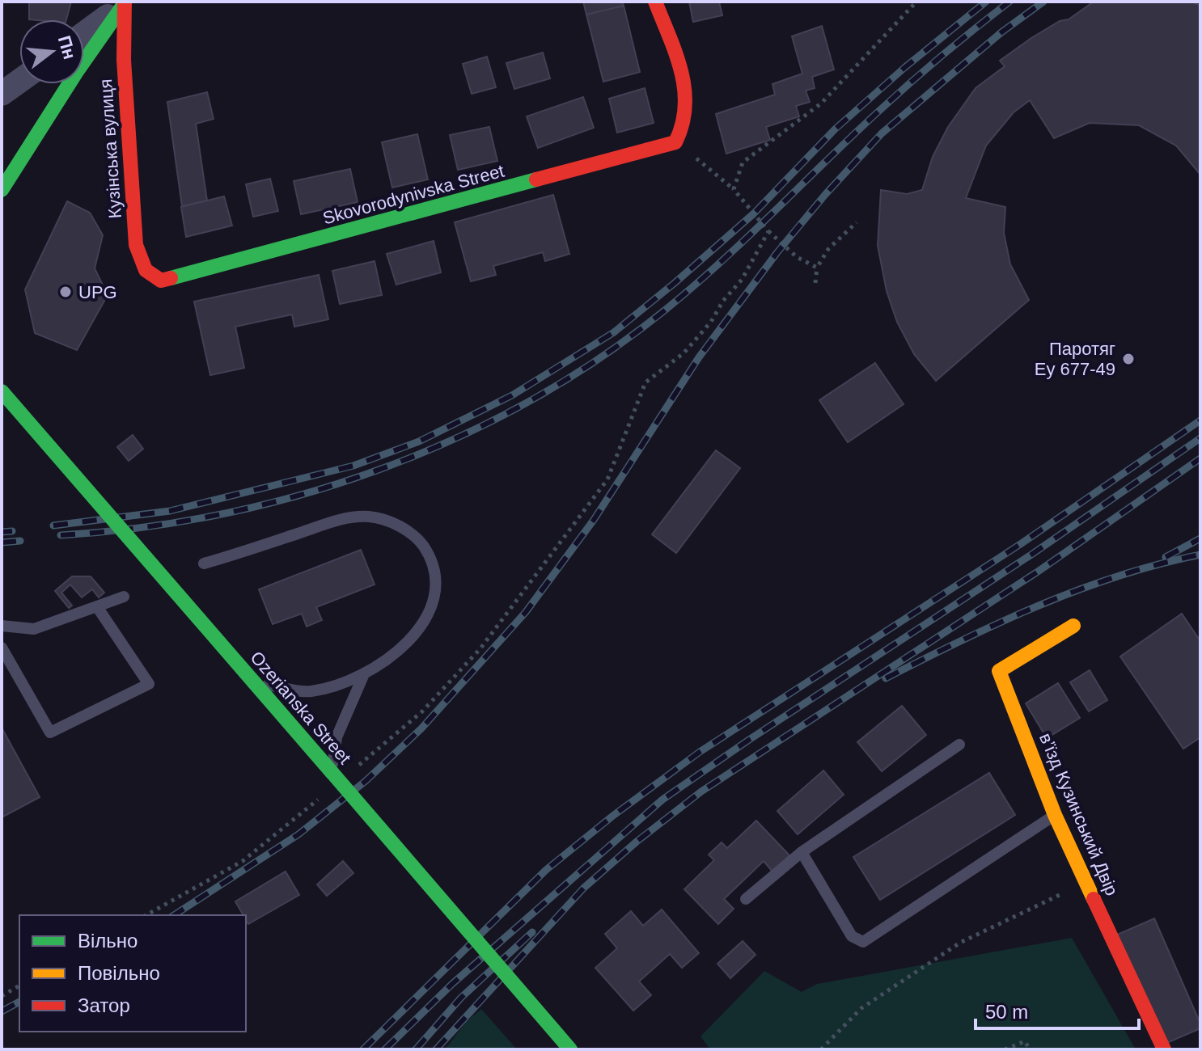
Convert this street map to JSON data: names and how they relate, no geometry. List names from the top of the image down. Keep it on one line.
{"streets":{"street":["Кузінська вулиця","Skovorodynivska Street","Ozerianska Street","в’їзд Кузинський Двір"]},"crossings":[["Кузінська вулиця","Skovorodynivska Street"]],"places":["UPG","Паротяг Еу 677-49"],"legend":["Вільно","Повільно","Затор"],"scale_bar":"50 m","north":"right"}
